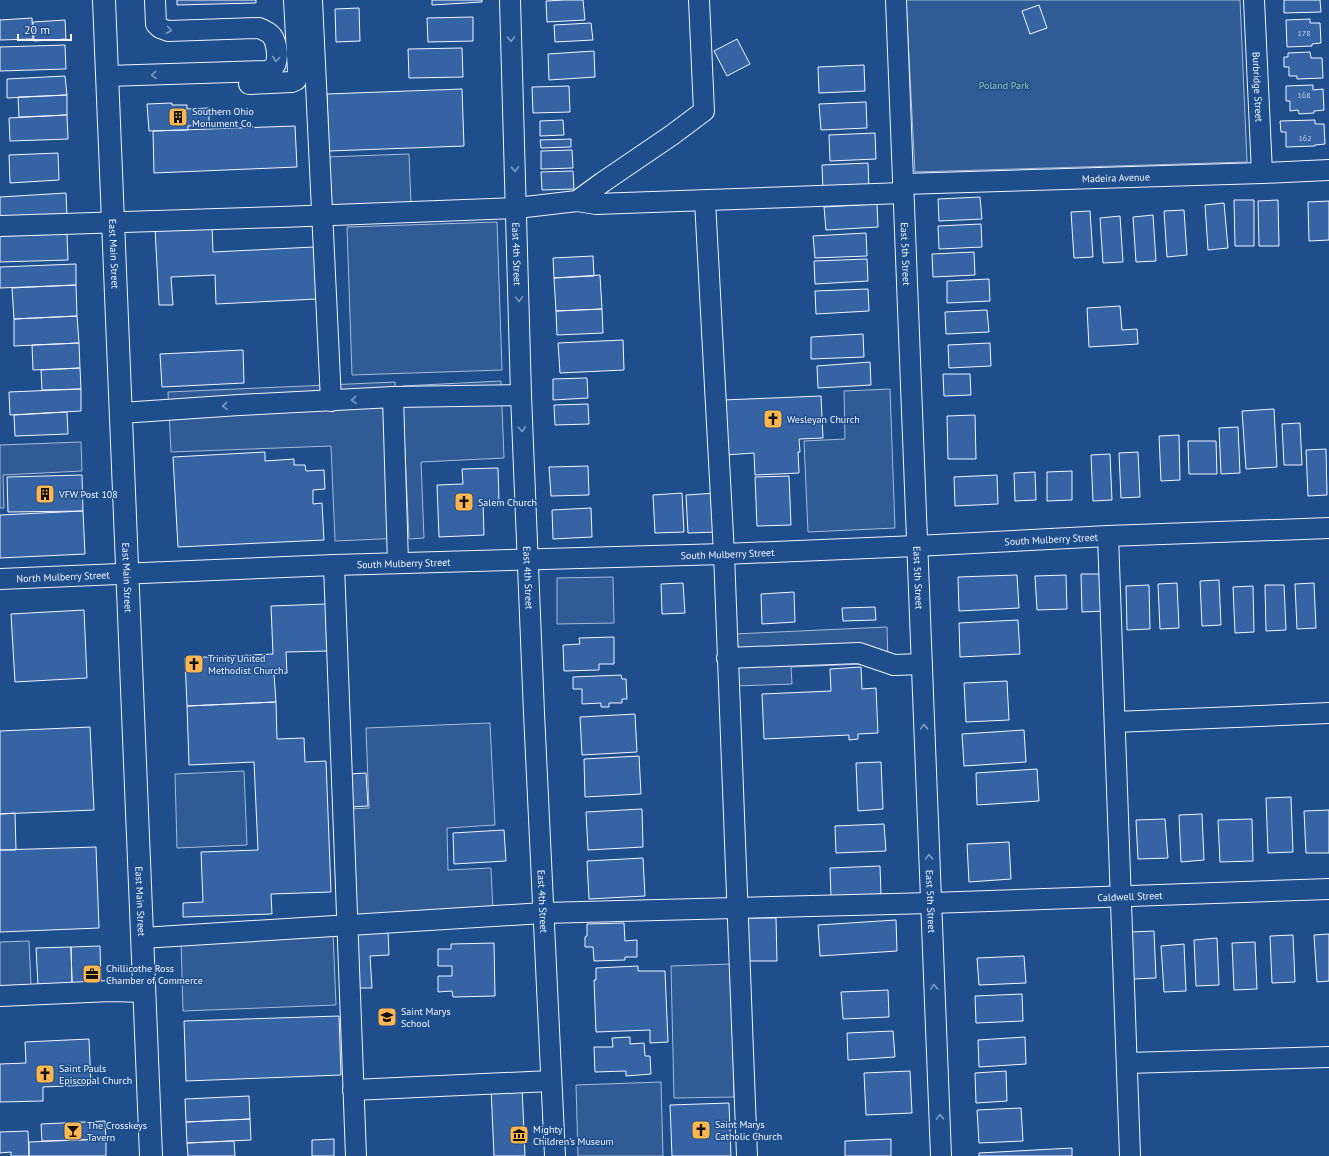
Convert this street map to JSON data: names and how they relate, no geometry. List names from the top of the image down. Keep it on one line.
{"streets":{"main road":["East Main Street"],"street":["Burbridge Street","Madeira Avenue","East 4th Street","East 5th Street","South Mulberry Street","North Mulberry Street","Caldwell Street"]},"crossings":[["Burbridge Street","Madeira Avenue"],["Madeira Avenue","East 5th Street"],["East Main Street","South Mulberry Street"],["East Main Street","North Mulberry Street"],["East Main Street","Caldwell Street"],["East 4th Street","South Mulberry Street"],["East 4th Street","Caldwell Street"],["East 5th Street","South Mulberry Street"],["East 5th Street","Caldwell Street"],["South Mulberry Street","North Mulberry Street"]],"one_way":["East 4th Street","East 5th Street"],"parks":["Poland Park"],"places":{"building":["Southern Ohio Monument Co.","VFW Post 108"],"church":["Wesleyan Church","Salem Church","Trinity United Methodist Church","Saint Pauls Episcopal Church","Saint Marys Catholic Church"],"office":["Chillicothe Ross Chamber of Commerce"],"school or university":["Saint Marys School"],"bar":["The Crosskeys Tavern"],"museum":["Mighty Children's Museum"]},"house_numbers":["178","168","162"],"scale_bar":"20 m"}
